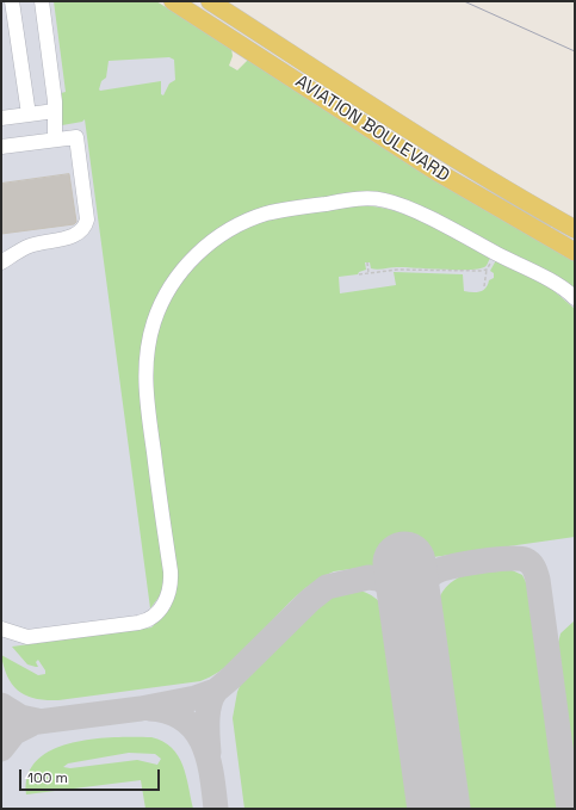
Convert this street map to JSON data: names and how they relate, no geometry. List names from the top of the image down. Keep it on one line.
{"streets":{"main road":["AVIATION BOULEVARD"]},"scale_bar":"100 m"}
